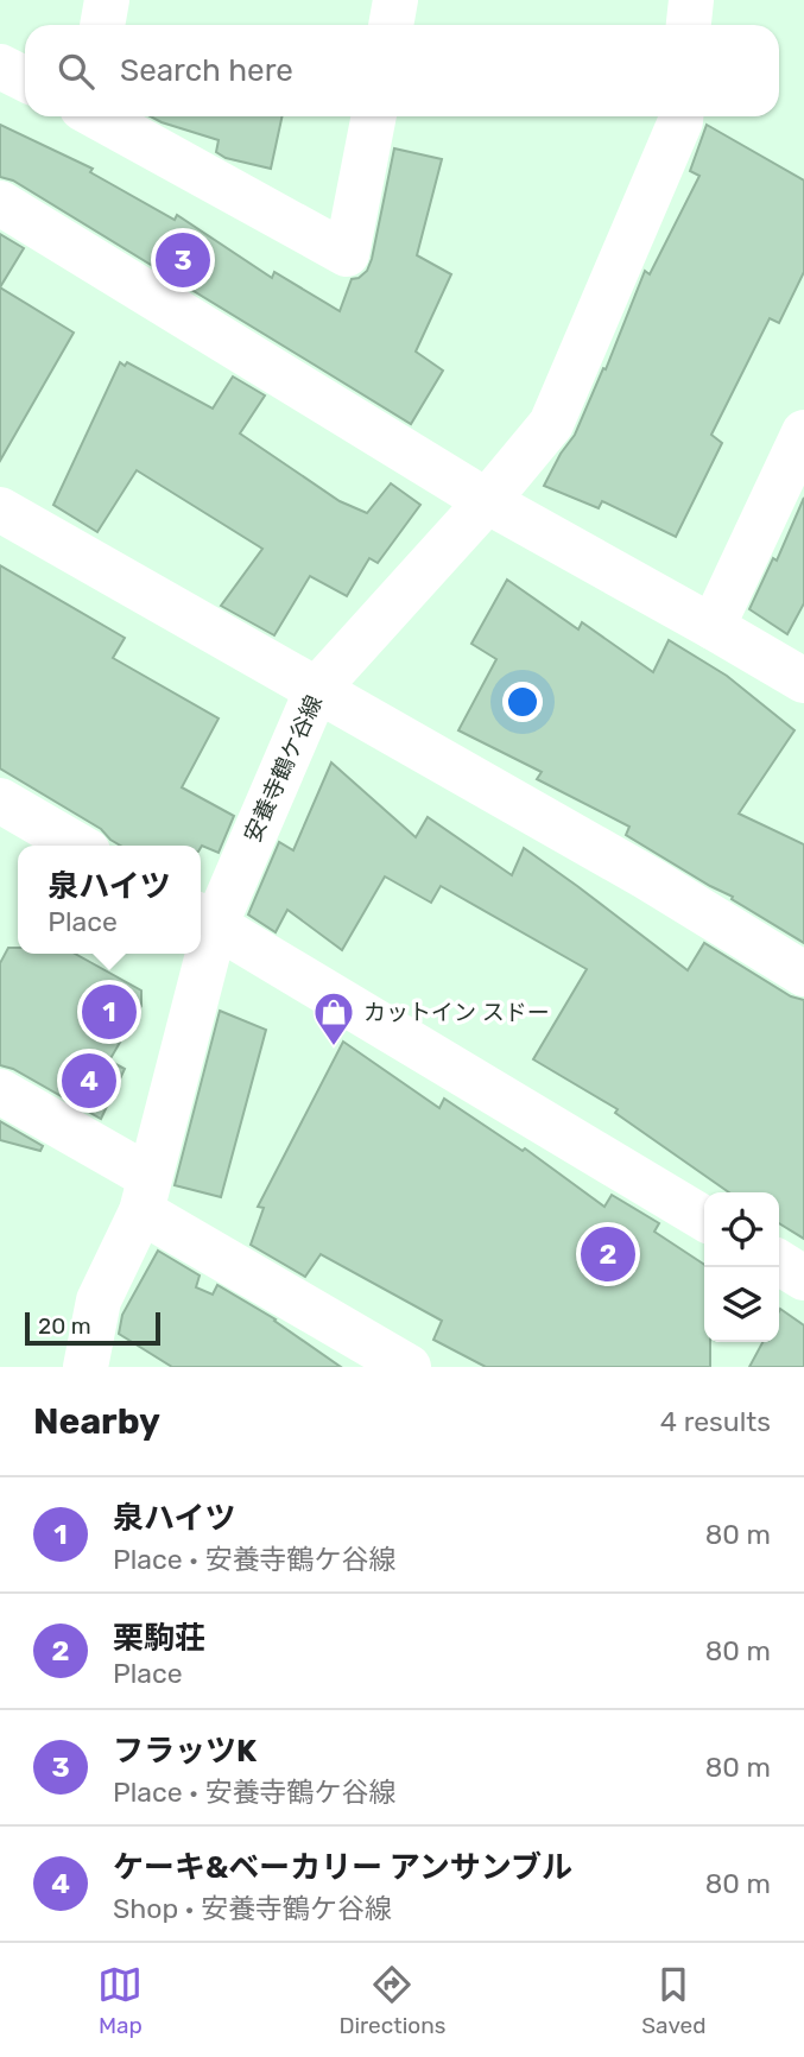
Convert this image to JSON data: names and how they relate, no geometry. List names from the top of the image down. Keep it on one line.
{"streets":{"street":["安養寺鶴ケ谷線"]},"places":{"shop":["カットイン スドー"]},"scale_bar":"20 m","page":{"search":"Search here","pins":["3","1","4","2"],"popup":["泉ハイツ","Place"],"scale":"20 m","heading":["Nearby","4 results"],"list":[{"mark":"1","name":"泉ハイツ","note":"Place · 安養寺鶴ケ谷線","value":"80 m"},{"mark":"2","name":"栗駒荘","note":"Place","value":"80 m"},{"mark":"3","name":"フラッツK","note":"Place · 安養寺鶴ケ谷線","value":"80 m"},{"mark":"4","name":"ケーキ&ベーカリー アンサンブル","note":"Shop · 安養寺鶴ケ谷線","value":"80 m"}],"nav":["Map","Directions","Saved"]}}
